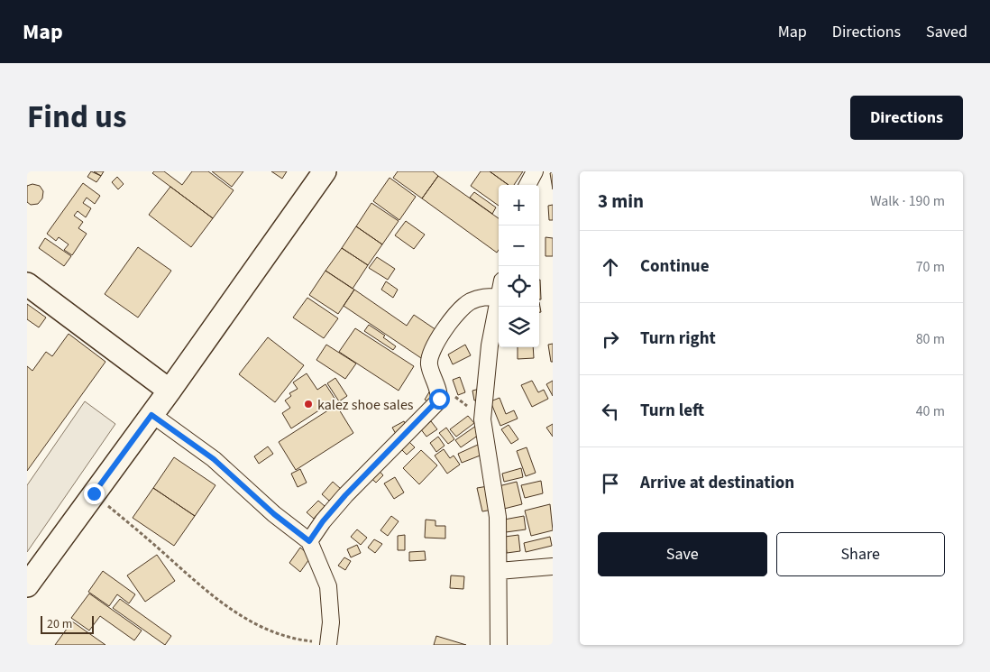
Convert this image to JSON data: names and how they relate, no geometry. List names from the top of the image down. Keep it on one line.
{"places":["kalez shoe sales"],"scale_bar":"20 m","page":{"header":"Map","nav":["Map","Directions","Saved"],"title":"Find us","buttons":["Directions",["Save","Share"]],"heading":["3 min","Walk · 190 m"],"map_buttons":["+","−"],"list":[["Continue","70 m"],["Turn right","80 m"],["Turn left","40 m"],"Arrive at destination"],"scale":"20 m"}}
